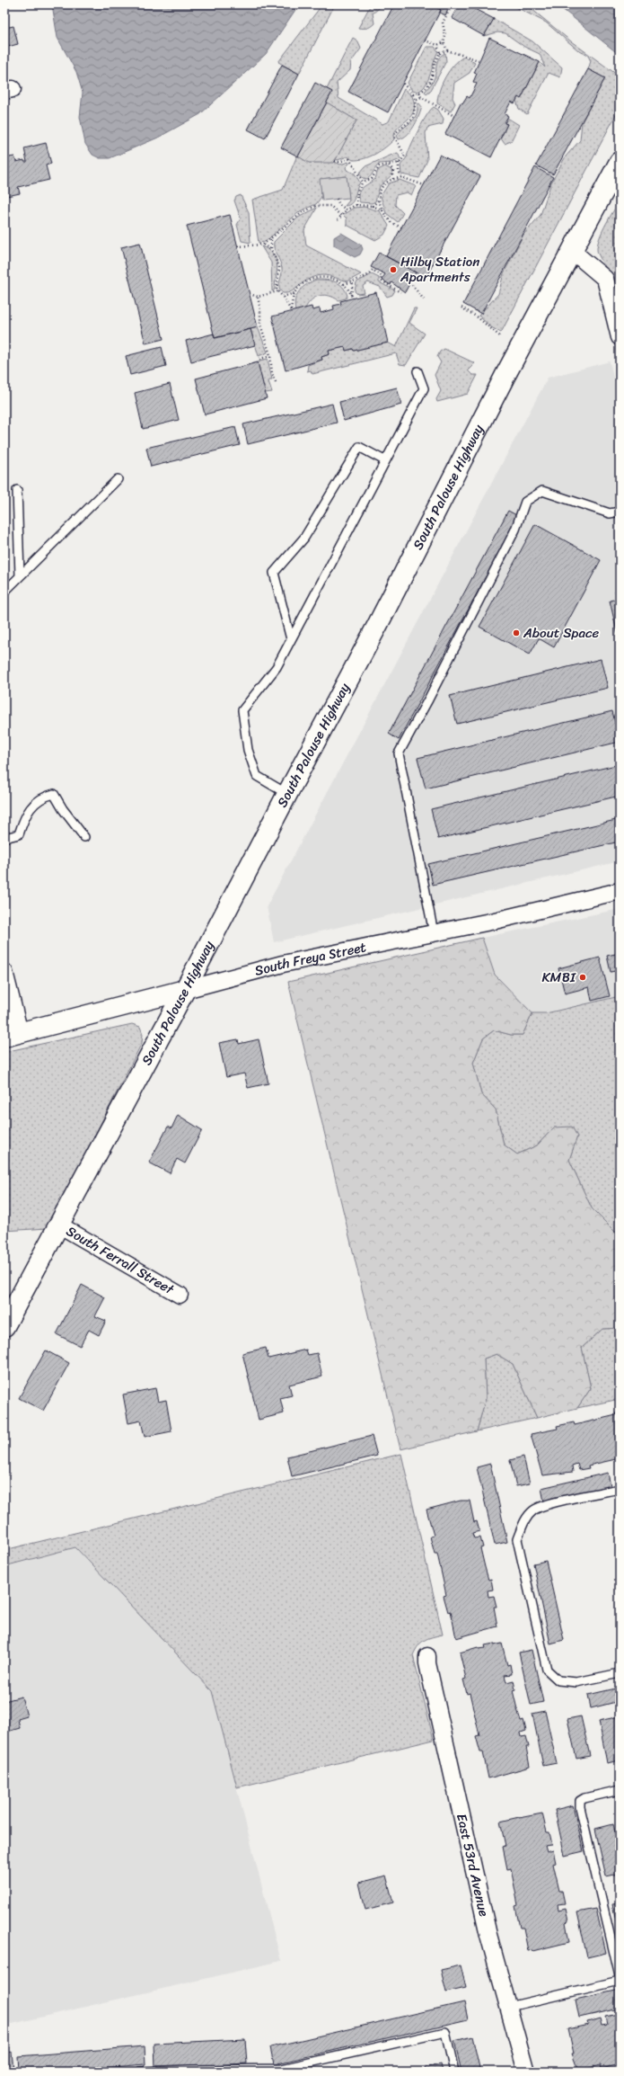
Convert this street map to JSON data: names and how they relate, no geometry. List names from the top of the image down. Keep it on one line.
{"streets":{"main road":["South Palouse Highway","South Freya Street"],"street":["South Ferrall Street","East 53rd Avenue"]},"crossings":[["South Palouse Highway","South Freya Street"],["South Palouse Highway","South Ferrall Street"]],"places":["Hilby Station Apartments","About Space","KMBI"]}
